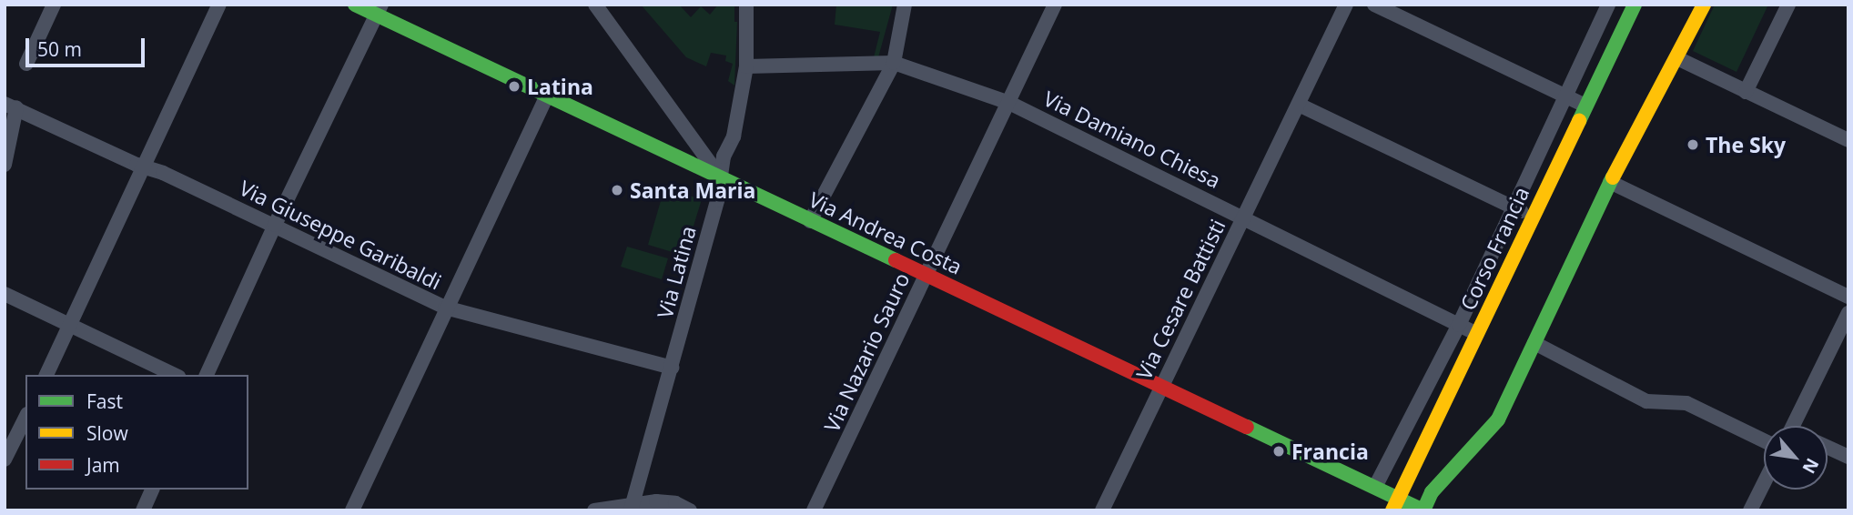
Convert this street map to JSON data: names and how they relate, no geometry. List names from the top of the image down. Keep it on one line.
{"streets":{"street":["Via Damiano Chiesa","Via Andrea Costa","Via Giuseppe Garibaldi","Corso Francia","Via Latina","Via Cesare Battisti","Via Nazario Sauro"]},"crossings":[["Via Damiano Chiesa","Corso Francia"],["Via Damiano Chiesa","Via Latina"],["Via Damiano Chiesa","Via Cesare Battisti"],["Via Damiano Chiesa","Via Nazario Sauro"],["Via Andrea Costa","Corso Francia"],["Via Andrea Costa","Via Latina"],["Via Andrea Costa","Via Cesare Battisti"],["Via Andrea Costa","Via Nazario Sauro"],["Via Giuseppe Garibaldi","Via Latina"]],"places":["Latina","The Sky","Santa Maria","Francia"],"legend":["Fast","Slow","Jam"],"scale_bar":"50 m","north":"bottom right"}
